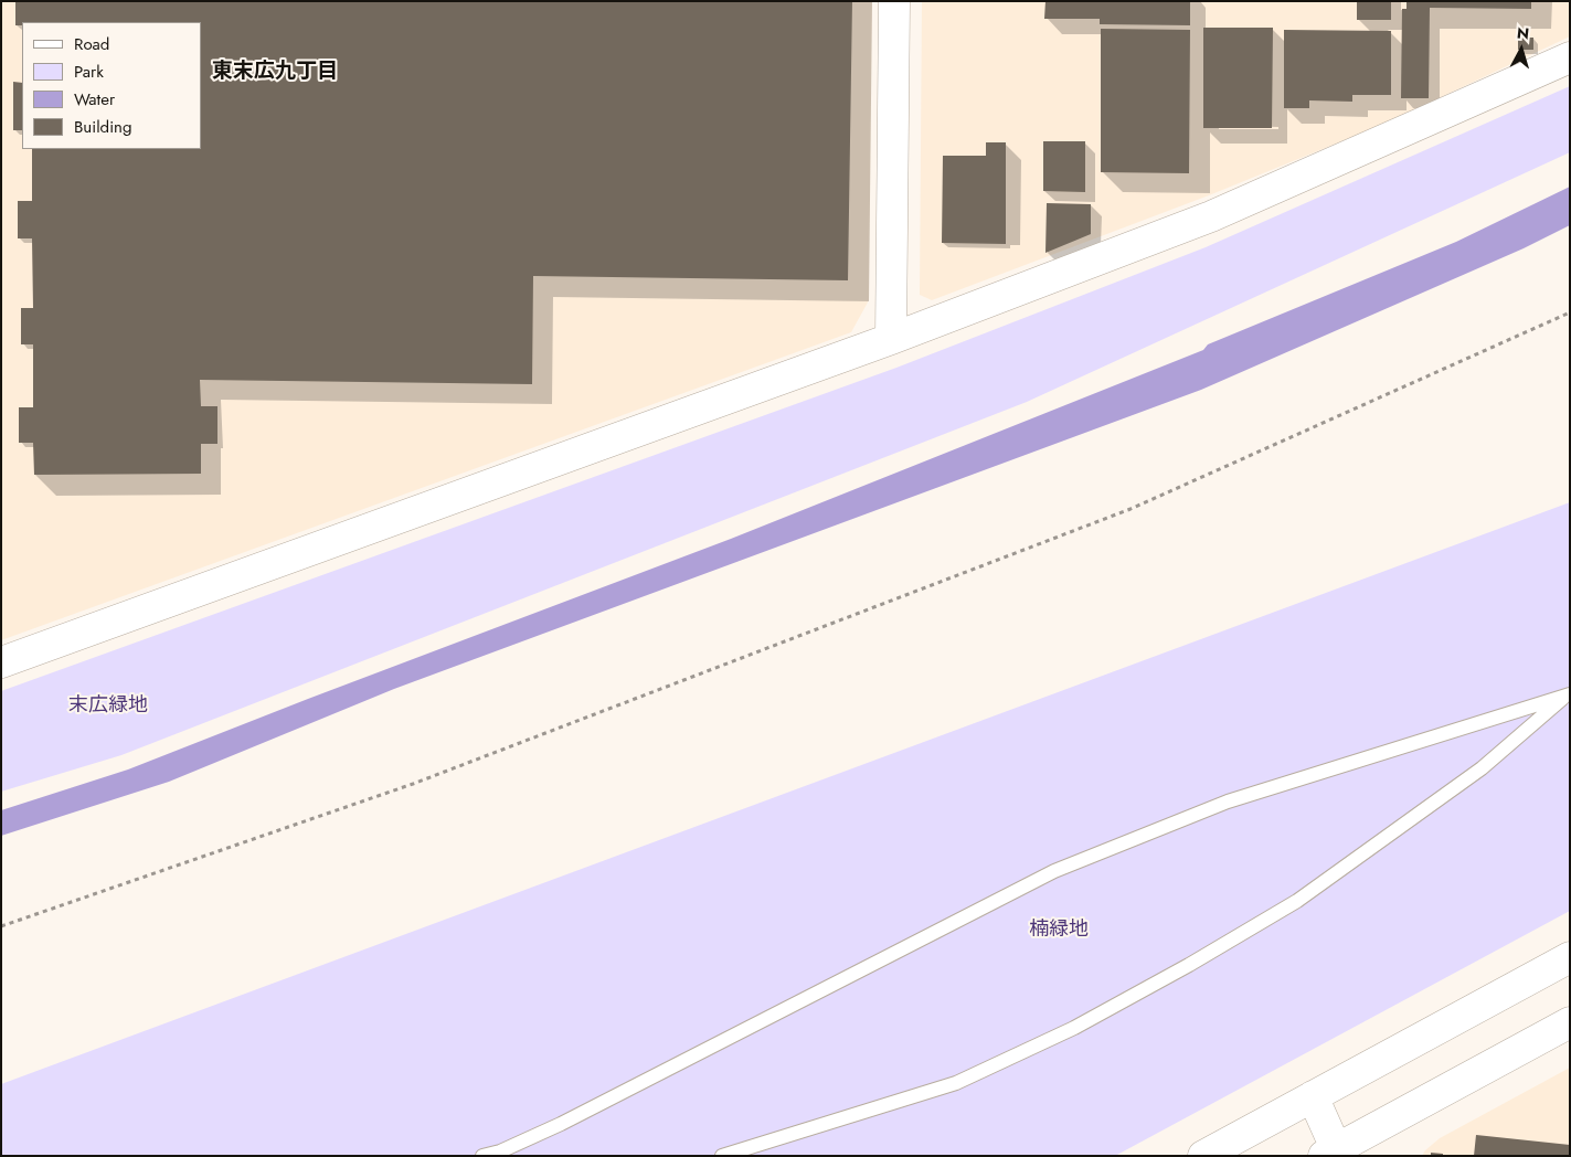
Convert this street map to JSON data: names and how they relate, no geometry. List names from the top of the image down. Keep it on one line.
{"districts":["東末広九丁目"],"parks":["末広緑地","楠緑地"],"legend":["Road","Park","Water","Building"],"north":"top"}
